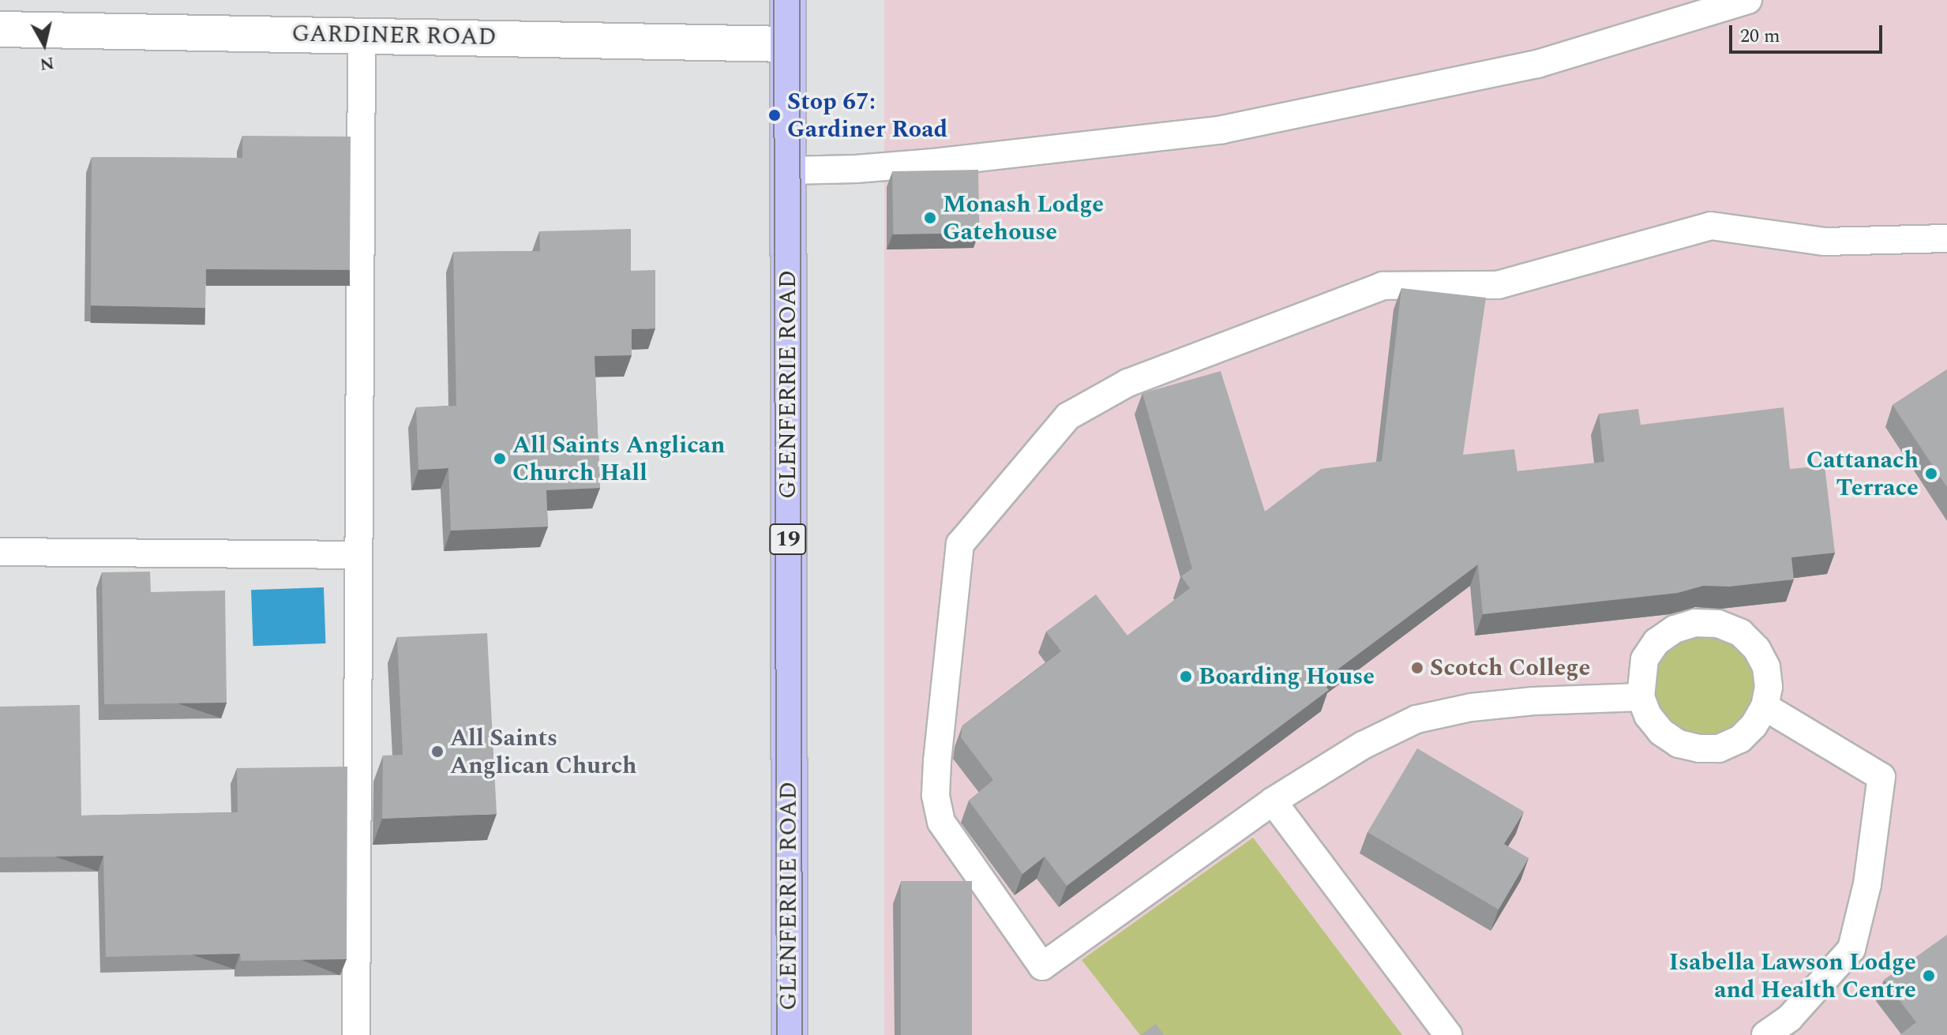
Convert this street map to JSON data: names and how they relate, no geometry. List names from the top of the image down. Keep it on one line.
{"streets":{"main road":["GLENFERRIE ROAD","19"],"street":["GARDINER ROAD"]},"crossings":[["GARDINER ROAD","GLENFERRIE ROAD"]],"places":["Stop 67: Gardiner Road","Monash Lodge Gatehouse","All Saints Anglican Church Hall","Cattanach Terrace","Scotch College","Boarding House","All Saints Anglican Church","Isabella Lawson Lodge and Health Centre"],"scale_bar":"20 m","north":"bottom"}
